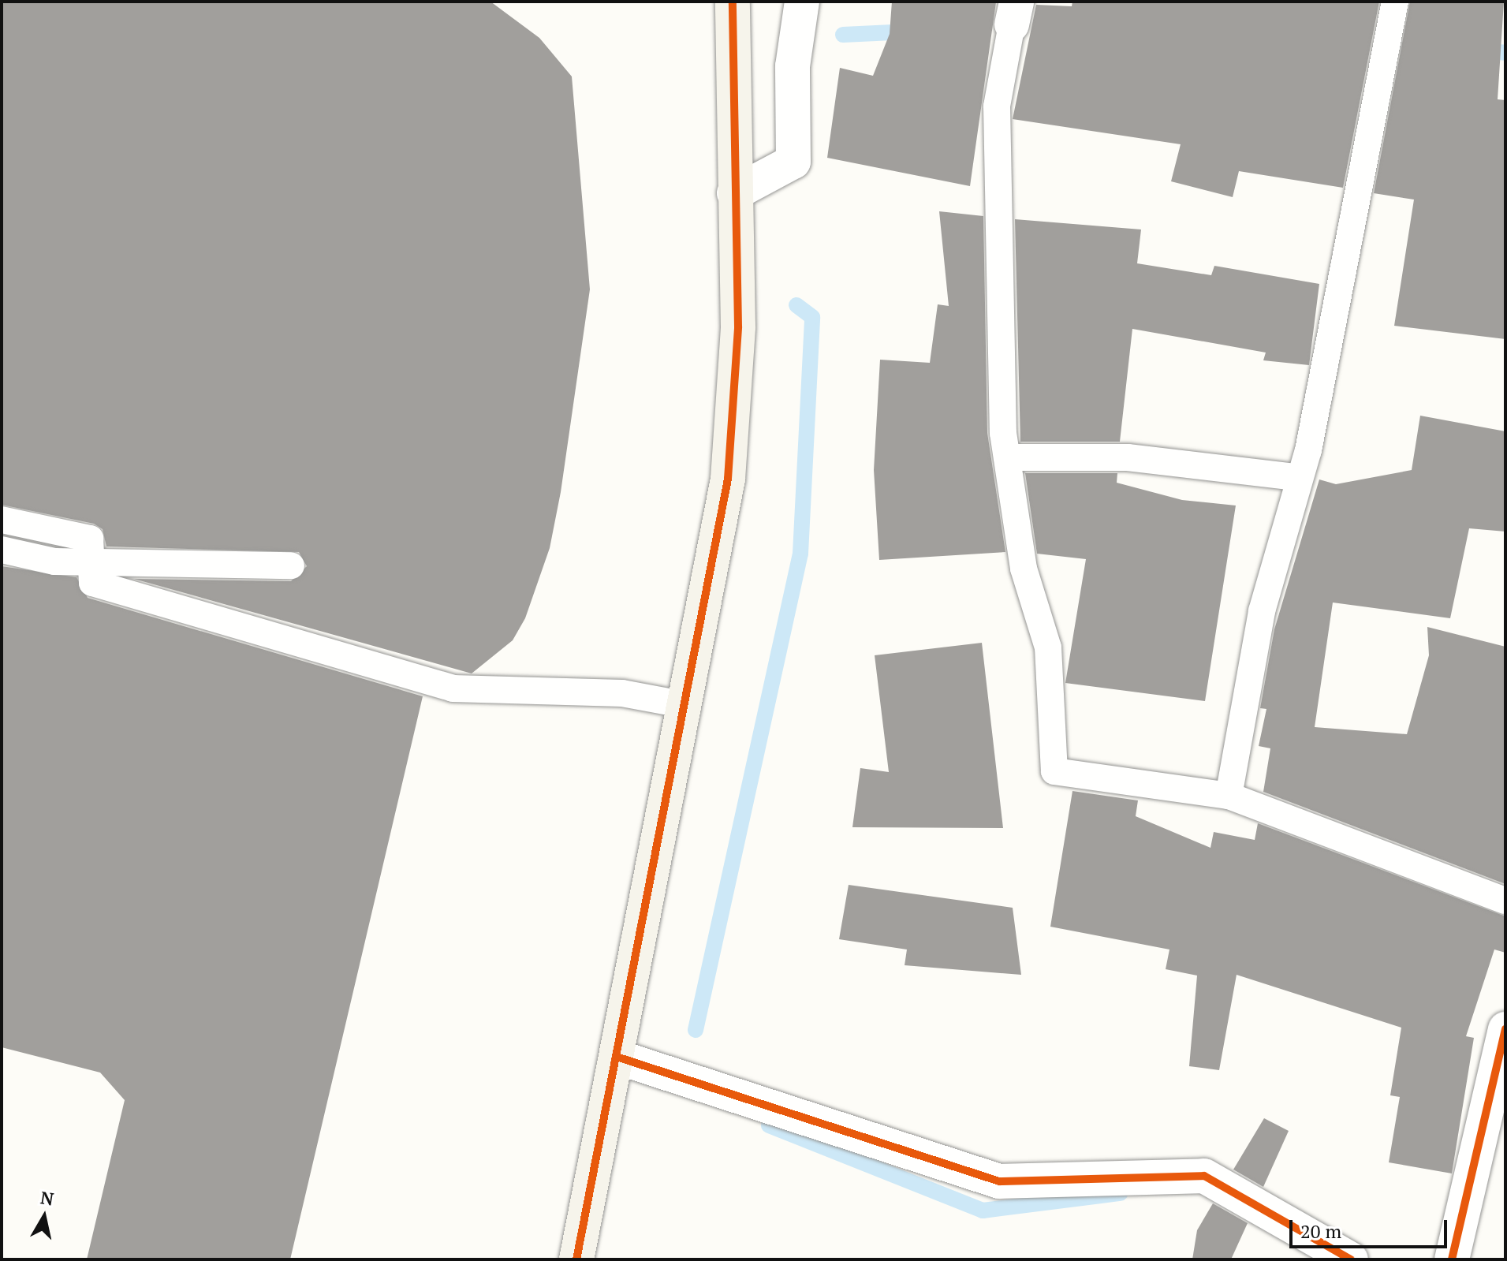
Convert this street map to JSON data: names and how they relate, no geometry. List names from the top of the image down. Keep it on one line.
{"scale_bar":"20 m","north":"top"}
